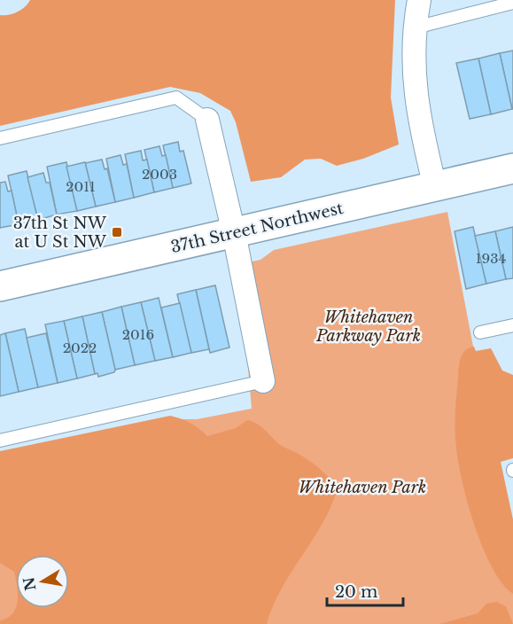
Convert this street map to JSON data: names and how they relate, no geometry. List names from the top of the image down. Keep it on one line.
{"streets":{"street":["37th Street Northwest"]},"parks":["Whitehaven Parkway Park","Whitehaven Park"],"places":{"transit":["37th St NW at U St NW"]},"house_numbers":["2003","2011","1934","2016","2022"],"scale_bar":"20 m","north":"left"}
